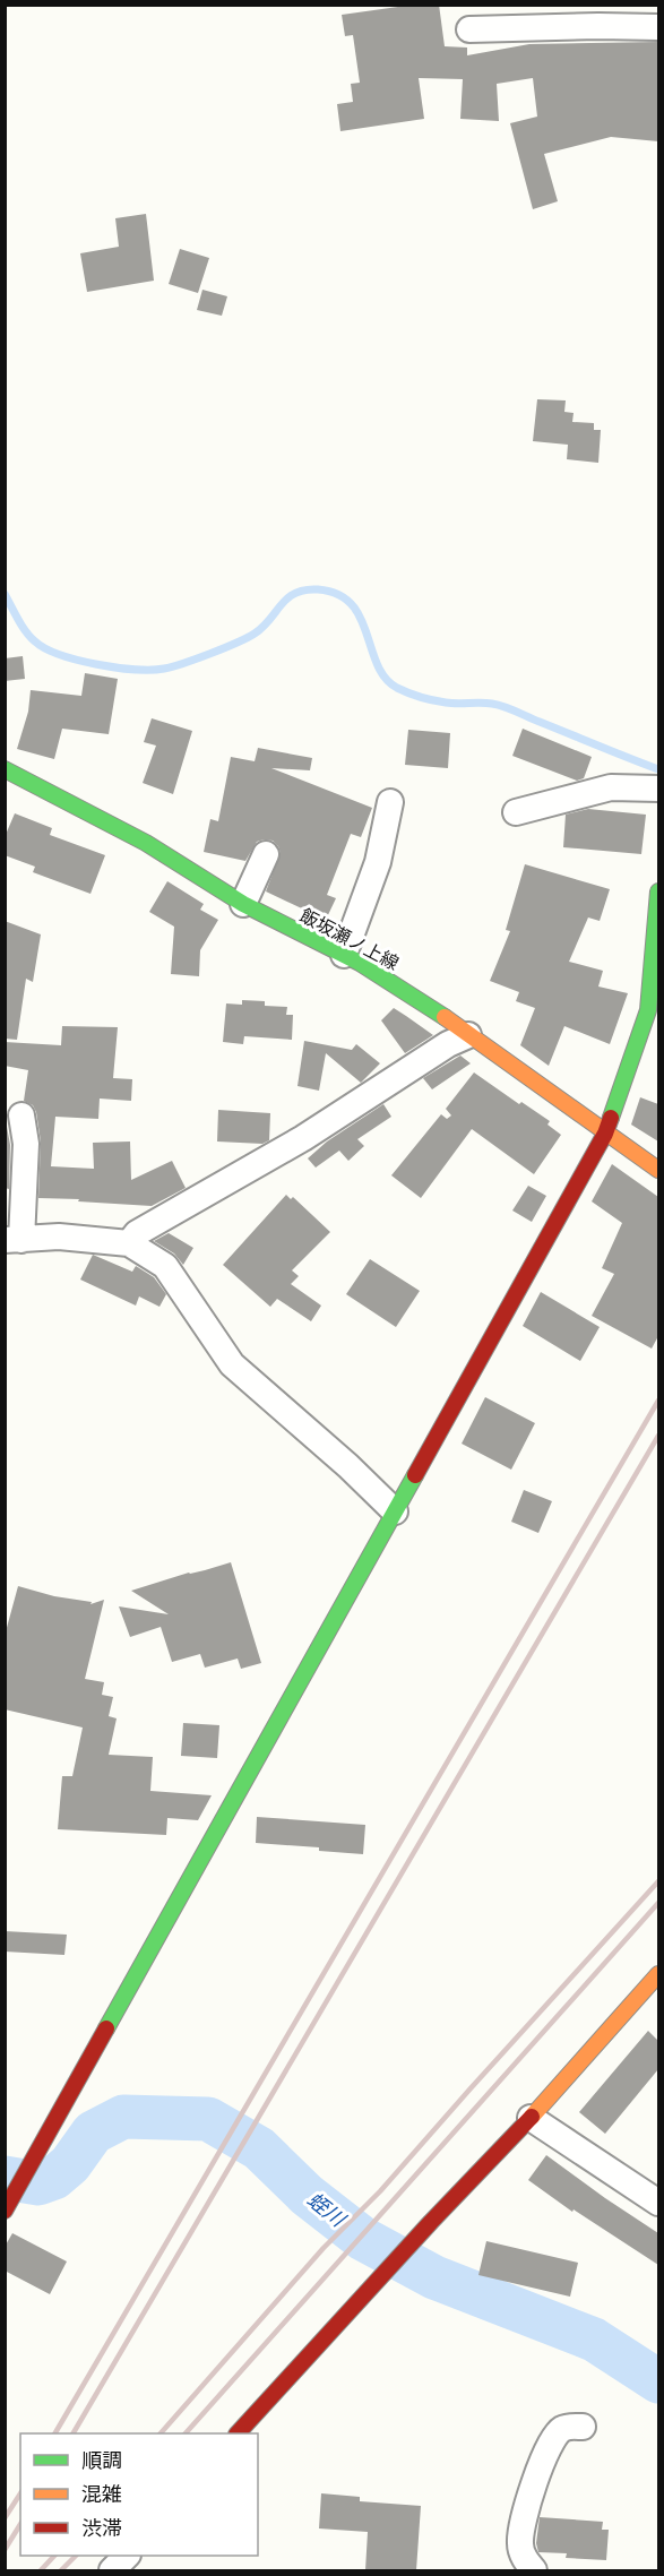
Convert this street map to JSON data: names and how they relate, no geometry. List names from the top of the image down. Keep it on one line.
{"streets":{"street":["飯坂瀬ノ上線"]},"water":["蛭川"],"legend":["順調","混雑","渋滞"]}
